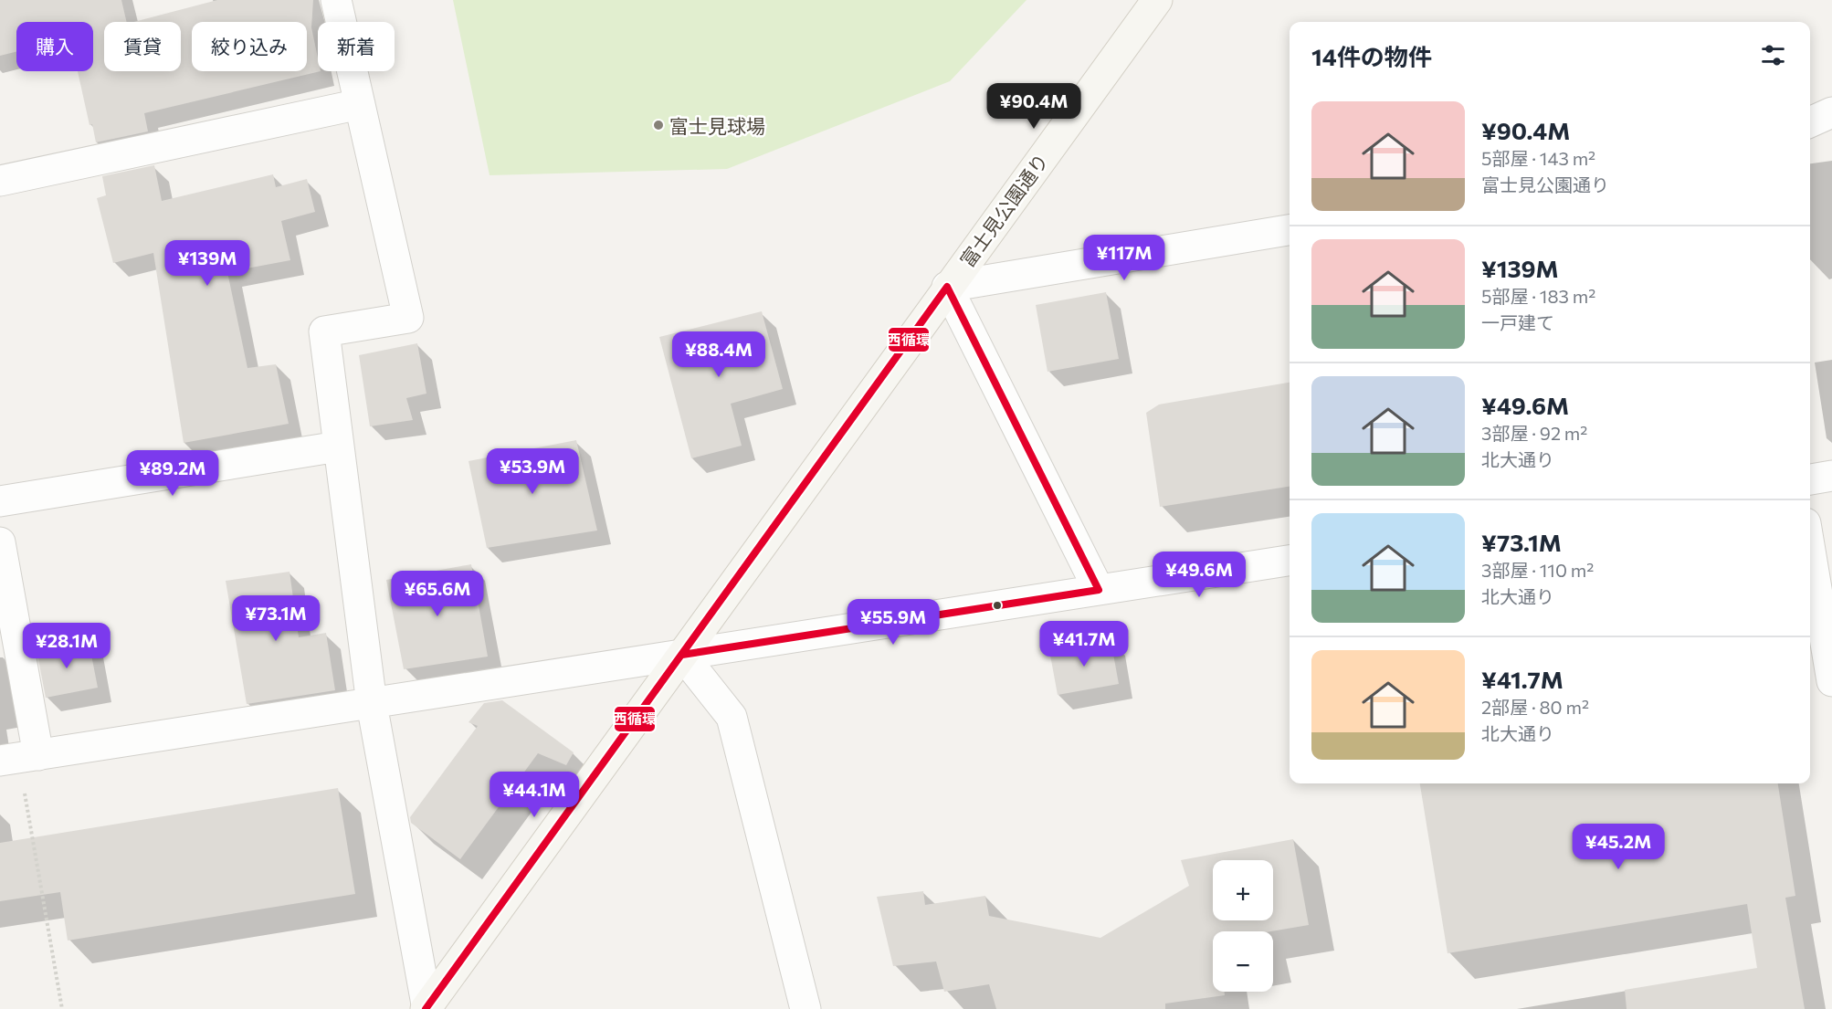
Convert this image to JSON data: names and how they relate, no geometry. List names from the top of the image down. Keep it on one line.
{"streets":{"street":["富士見公園通り"]},"places":["富士見球場"],"lines":["transit line 西循環"],"page":{"chip":["購入","賃貸","絞り込み","新着"],"heading":"14件の物件","price":["¥90.4M","¥117M","¥139M","¥88.4M","¥53.9M","¥89.2M","¥49.6M","¥65.6M","¥73.1M","¥55.9M","¥41.7M","¥28.1M","¥44.1M","¥45.2M"],"list":[{"name":"¥90.4M","note":"5部屋 · 143 m² · 富士見公園通り"},{"name":"¥139M","note":"5部屋 · 183 m² · 一戸建て"},{"name":"¥49.6M","note":"3部屋 · 92 m² · 北大通り"},{"name":"¥73.1M","note":"3部屋 · 110 m² · 北大通り"},{"name":"¥41.7M","note":"2部屋 · 80 m² · 北大通り"}],"map_buttons":["+","−"]}}
